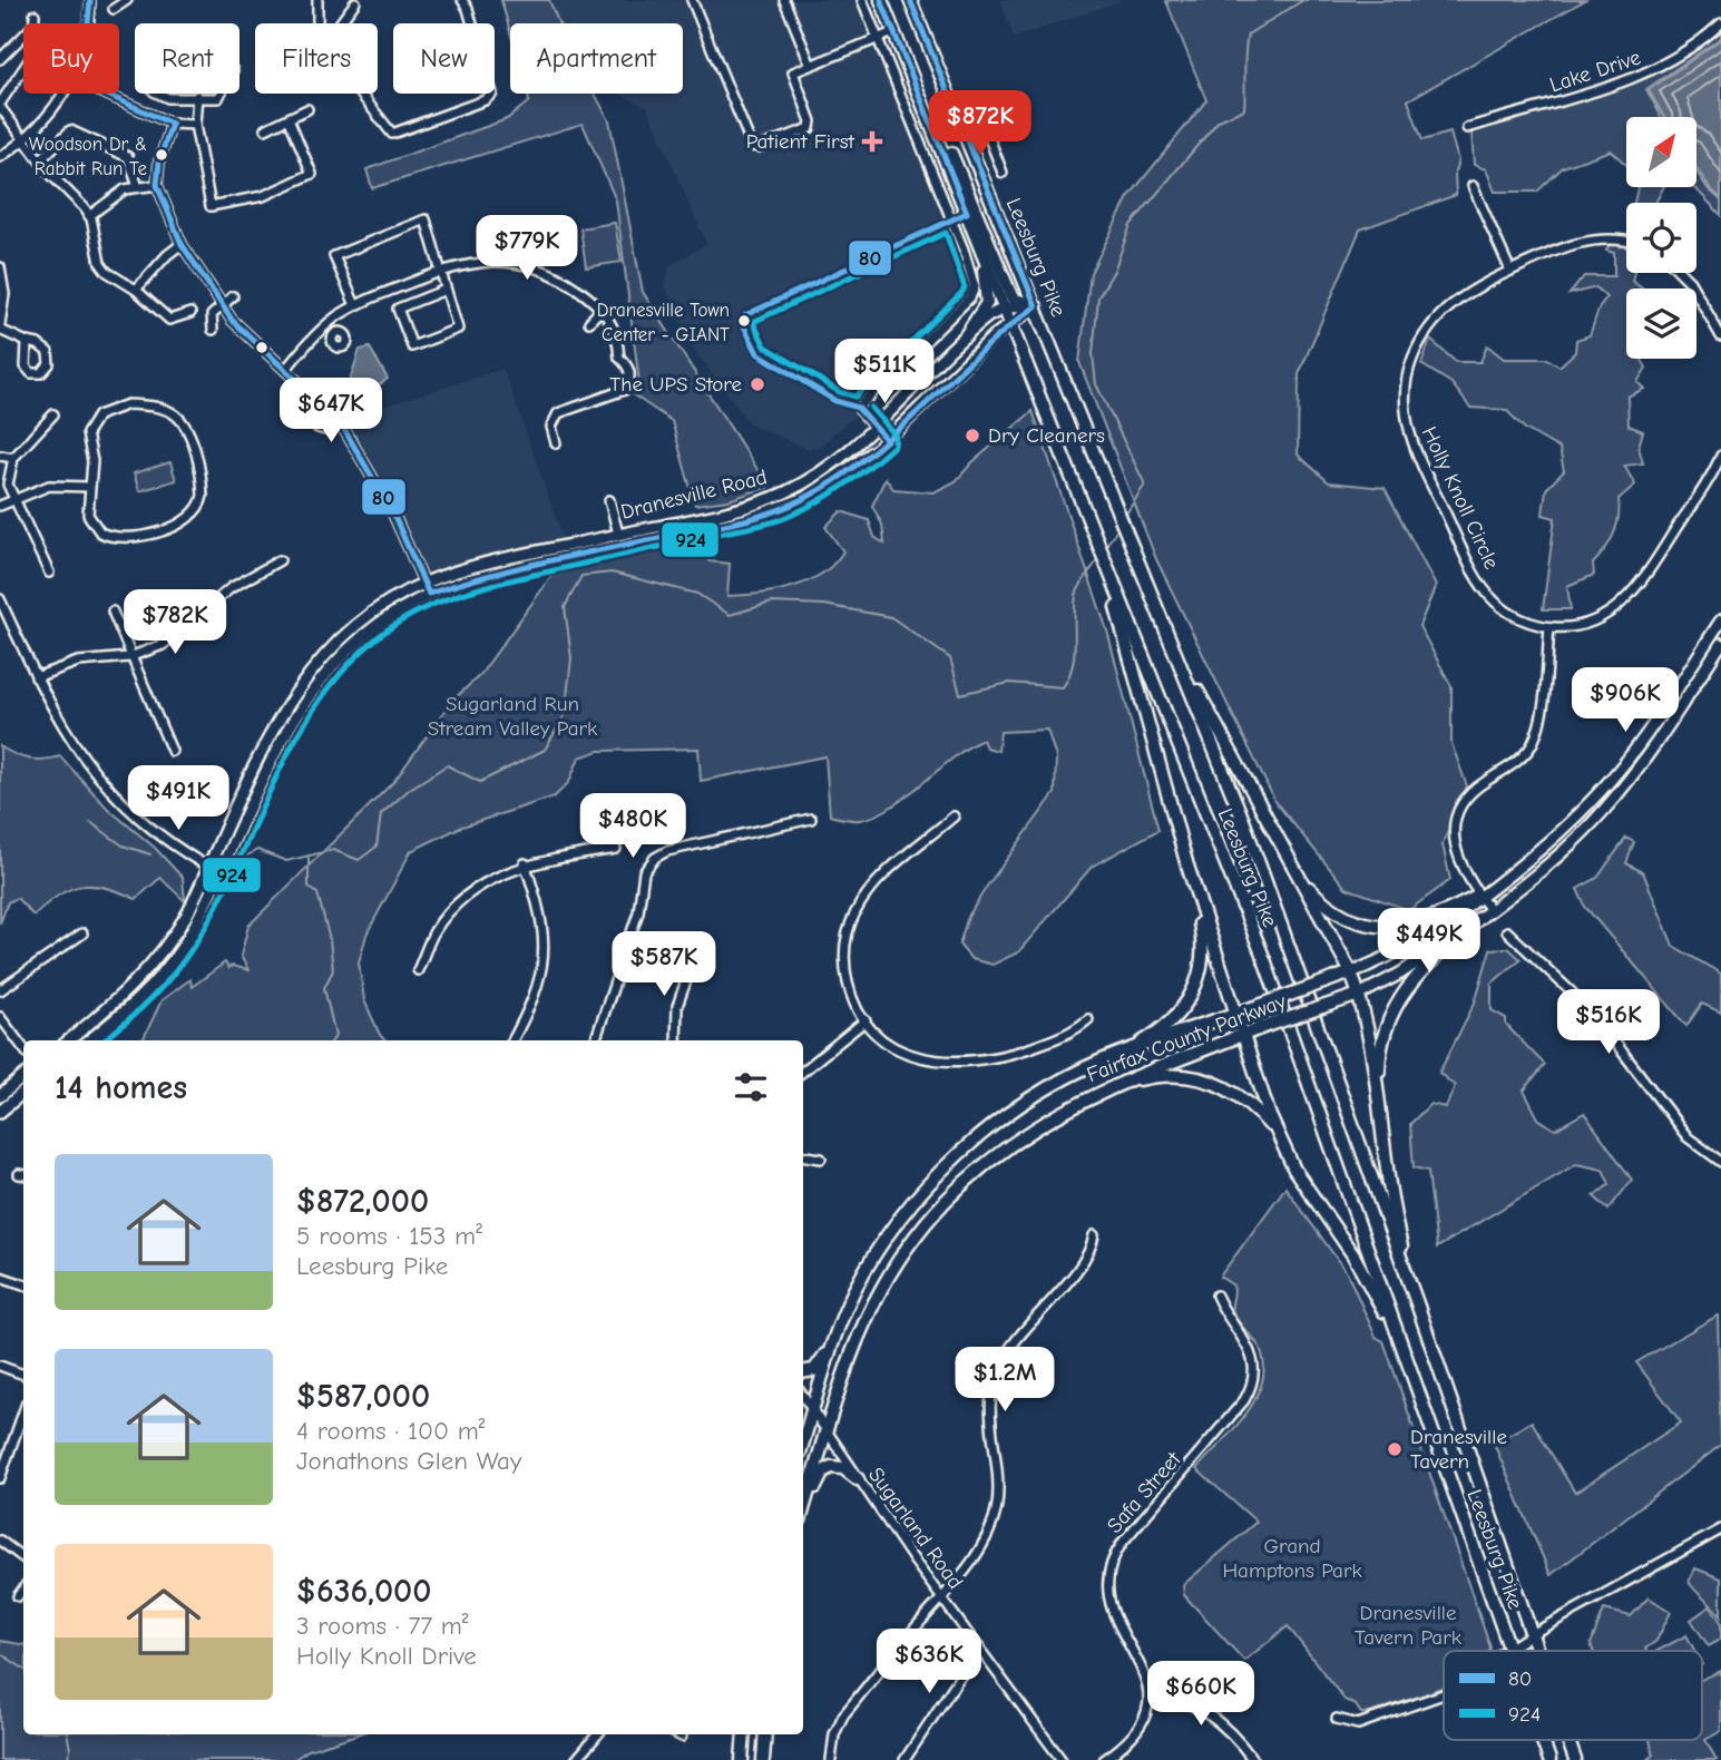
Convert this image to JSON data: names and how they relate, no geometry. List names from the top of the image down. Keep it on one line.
{"streets":{"highway":["Leesburg Pike","Fairfax County Parkway"],"main road":["Dranesville Road"],"street":["Lake Drive","Holly Knoll Circle","Safa Street","Sugarland Road"]},"crossings":[["Leesburg Pike","Dranesville Road"],["Fairfax County Parkway","Sugarland Road"]],"parks":["Sugarland Run Stream Valley Park","Grand Hamptons Park","Dranesville Tavern Park"],"places":{"health":["Patient First"],"other":["Woodson Dr & Rabbit Run Te","Dranesville Town Center - GIANT","The UPS Store","Dry Cleaners","Dranesville Tavern"]},"lines":["transit line 80","transit line 924"],"legend":["80","924"],"north":"top right","page":{"chip":["Buy","Rent","Filters","New","Apartment"],"price":["$872K","$779K","$511K","$647K","$782K","$906K","$491K","$480K","$449K","$587K","$516K","$1.2M","$636K","$660K"],"heading":"14 homes","list":[{"name":"$872,000","note":"5 rooms · 153 m² · Leesburg Pike"},{"name":"$587,000","note":"4 rooms · 100 m² · Jonathons Glen Way"},{"name":"$636,000","note":"3 rooms · 77 m² · Holly Knoll Drive"}]}}
